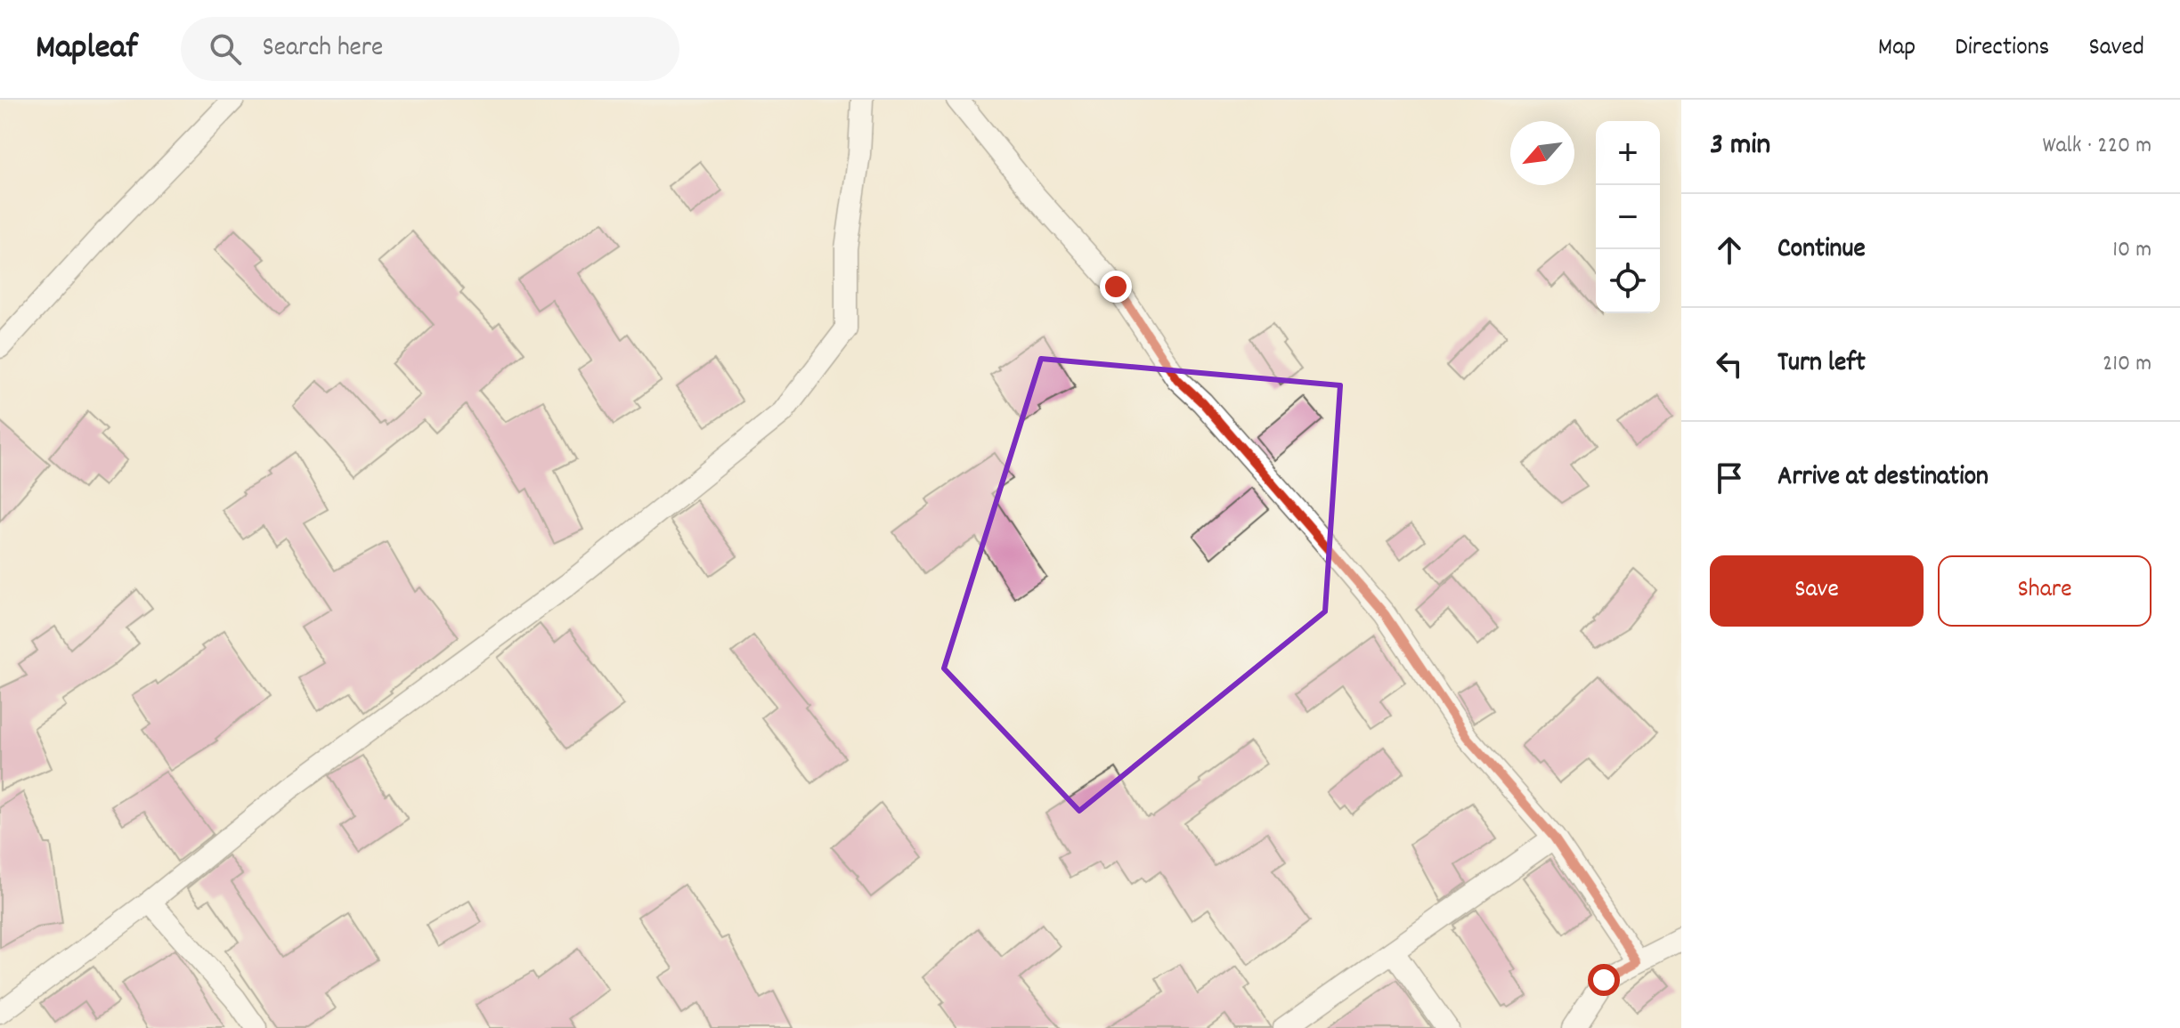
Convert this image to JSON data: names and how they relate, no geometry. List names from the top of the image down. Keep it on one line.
{"north":"bottom left","page":{"header":"Mapleaf","search":"Search here","nav":["Map","Directions","Saved"],"heading":["3 min","Walk · 220 m"],"map_buttons":["+","−"],"list":[["Continue","10 m"],["Turn left","210 m"],"Arrive at destination"],"buttons":["Save","Share"]}}
